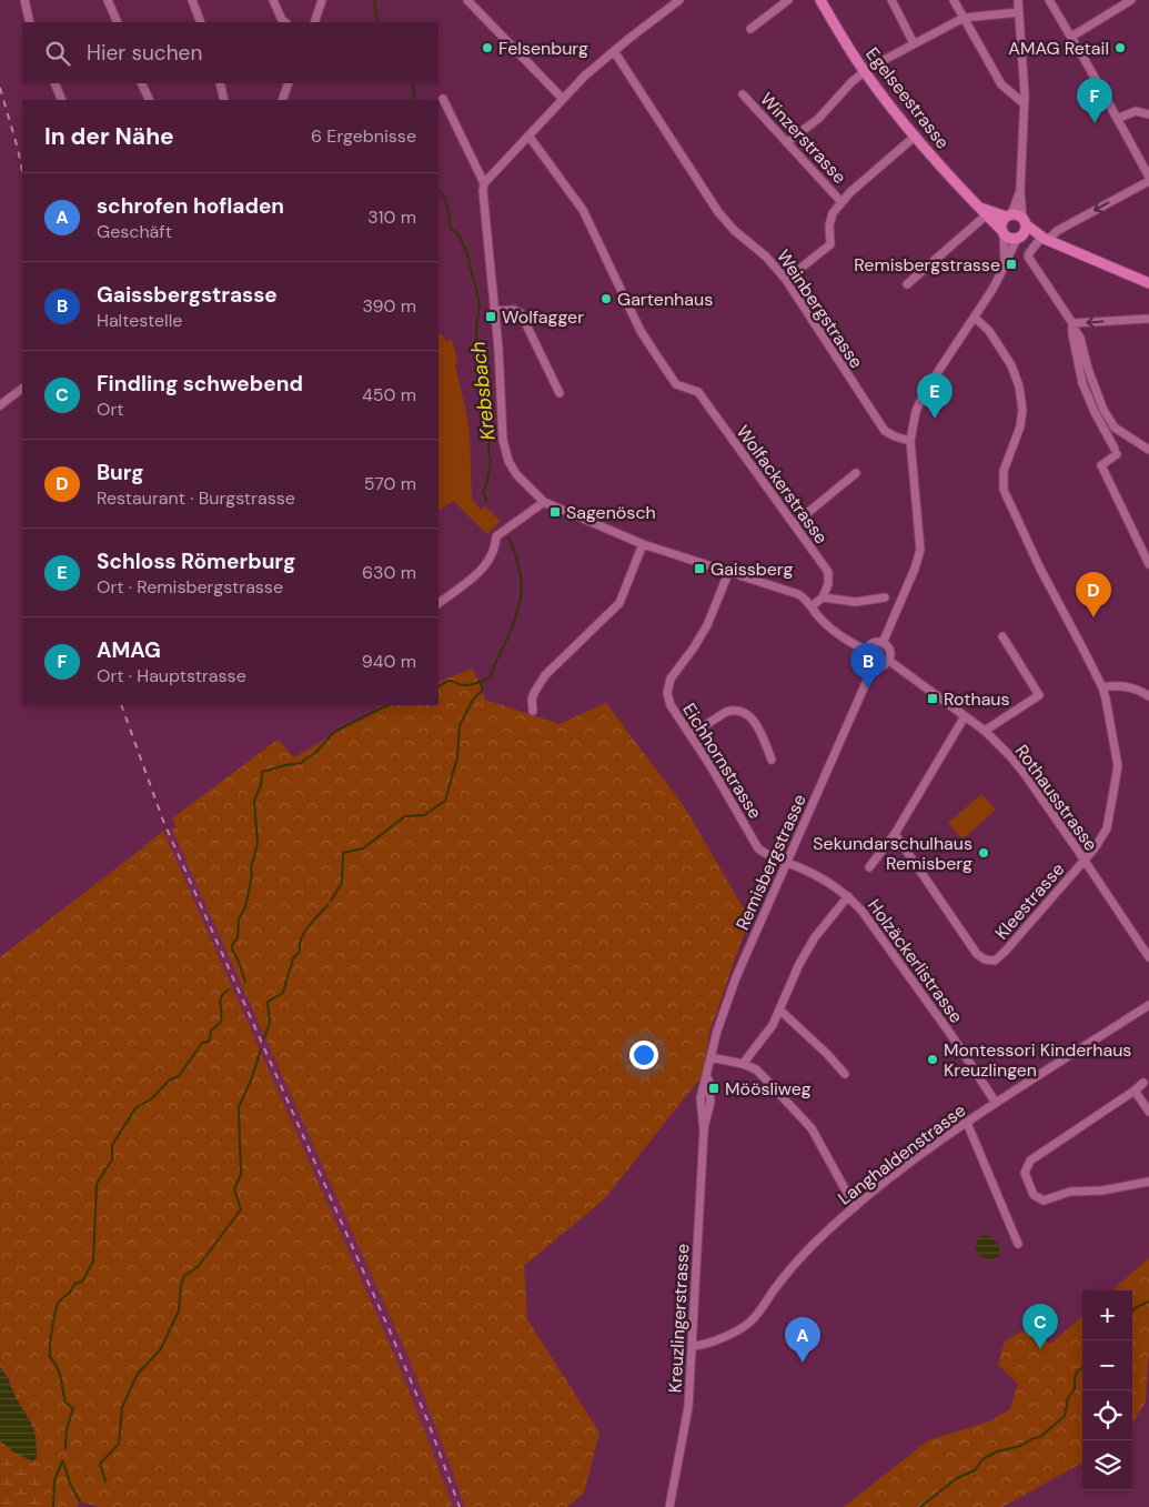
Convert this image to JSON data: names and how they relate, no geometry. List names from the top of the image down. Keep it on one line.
{"streets":{"main road":["Egelseestrasse"],"street":["Winzerstrasse","Weinbergstrasse","Wolfackerstrasse","Eichhornstrasse","Rothausstrasse","Remisbergstrasse","Kleestrasse","Holzäckerlistrasse","Langhaldenstrasse","Kreuzlingerstrasse"]},"crossings":[["Eichhornstrasse","Remisbergstrasse"],["Eichhornstrasse","Holzäckerlistrasse"],["Rothausstrasse","Remisbergstrasse"],["Rothausstrasse","Kleestrasse"],["Remisbergstrasse","Holzäckerlistrasse"],["Remisbergstrasse","Kreuzlingerstrasse"],["Holzäckerlistrasse","Langhaldenstrasse"],["Langhaldenstrasse","Kreuzlingerstrasse"]],"water":["Krebsbach"],"places":{"other":["Felsenburg","AMAG Retail","Gartenhaus","Sekundarschulhaus Remisberg","Montessori Kinderhaus Kreuzlingen"],"transit":["Remisbergstrasse","Wolfagger","Sagenösch","Gaissberg","Rothaus","Möösliweg"]},"page":{"search":"Hier suchen","pins":["F","E","D","B","C","A"],"heading":["In der Nähe","6 Ergebnisse"],"list":[{"mark":"A","name":"schrofen hofladen","note":"Geschäft","value":"310 m"},{"mark":"B","name":"Gaissbergstrasse","note":"Haltestelle","value":"390 m"},{"mark":"C","name":"Findling schwebend","note":"Ort","value":"450 m"},{"mark":"D","name":"Burg","note":"Restaurant · Burgstrasse","value":"570 m"},{"mark":"E","name":"Schloss Römerburg","note":"Ort · Remisbergstrasse","value":"630 m"},{"mark":"F","name":"AMAG","note":"Ort · Hauptstrasse","value":"940 m"}],"map_buttons":["+","−"]}}
